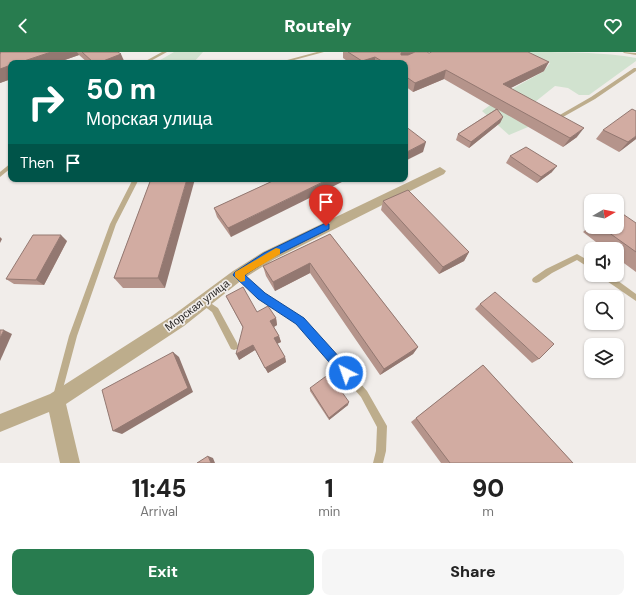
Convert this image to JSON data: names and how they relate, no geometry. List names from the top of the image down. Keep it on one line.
{"streets":{"street":["Морская улица"]},"north":"right","page":{"header":"Routely","turn":["50 m","Морская улица"],"then":"Then","eta":["11:45","Arrival","1","min","90","m"],"buttons":["Exit","Share"]}}
